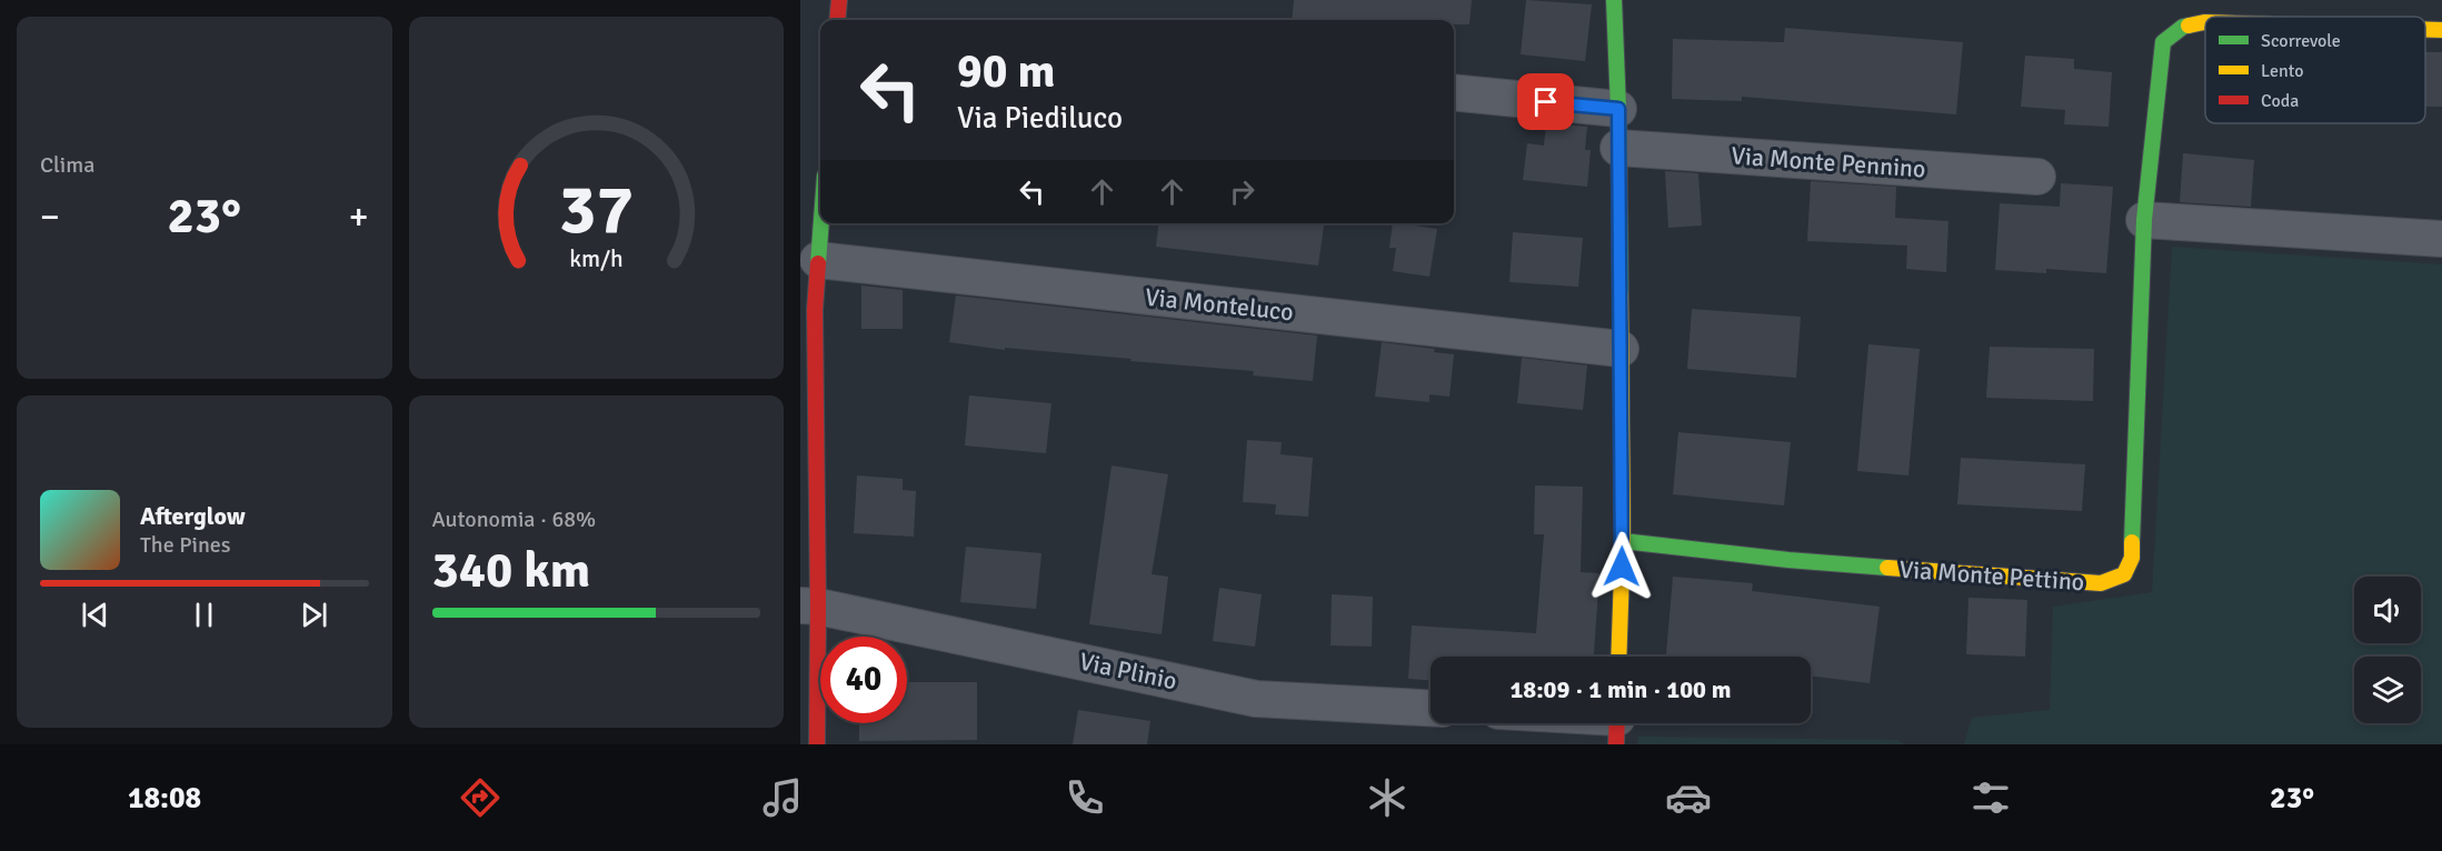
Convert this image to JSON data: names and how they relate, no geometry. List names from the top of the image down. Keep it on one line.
{"streets":{"street":["Via Monte Pennino","Via Monteluco","Via Monte Pettino","Via Plinio"]},"legend":["Scorrevole","Lento","Coda"],"page":{"tile":["Clima",["Autonomia · 68%","340 km"]],"turn":["90 m","Via Piediluco"],"heat":["−","23°","+"],"song":["Afterglow","The Pines"],"limit":"40","trip":"18:09 · 1 min · 100 m","tabs":["18:08","23°"],"gauge":["37","km/h"]}}
